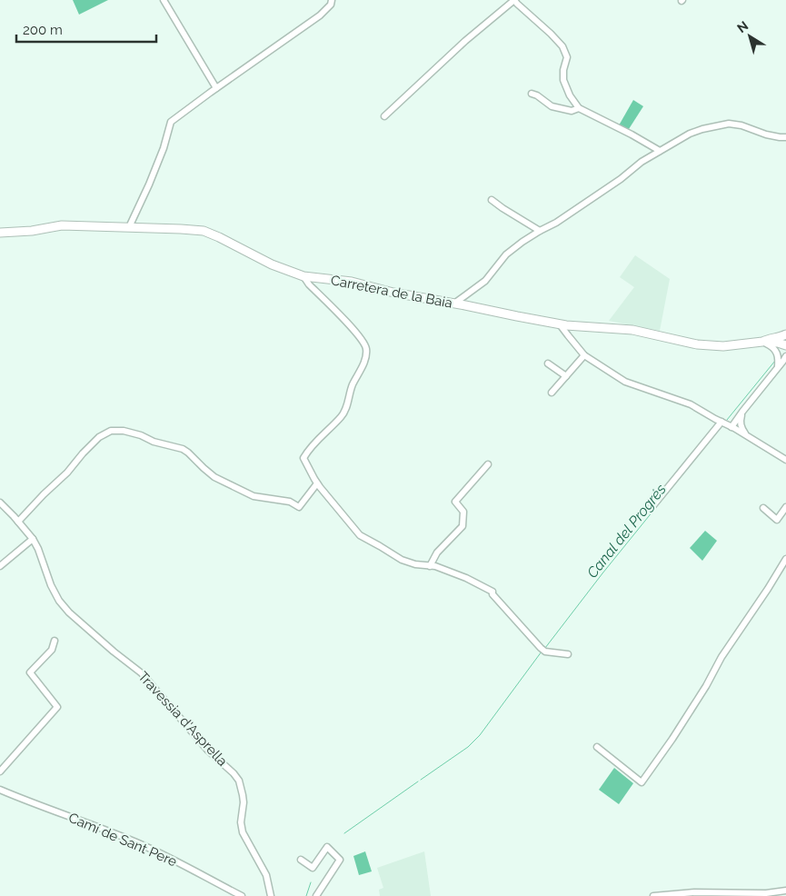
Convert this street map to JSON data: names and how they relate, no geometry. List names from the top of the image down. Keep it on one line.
{"streets":{"main road":["Carretera de la Baia"],"street":["Travessia d'Asprella","Camí de Sant Pere"]},"water":["Canal del Progrés"],"scale_bar":"200 m","north":"top left"}
